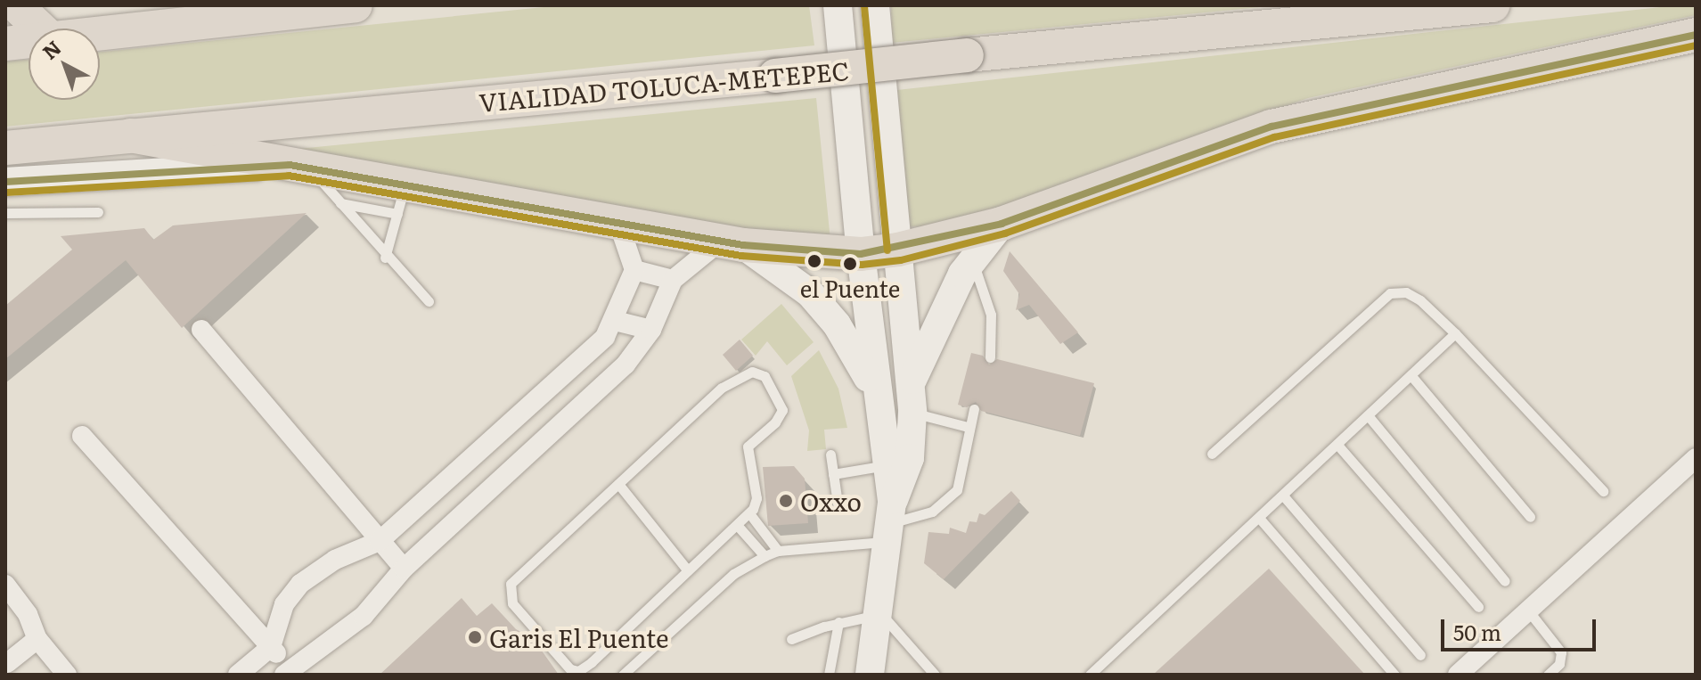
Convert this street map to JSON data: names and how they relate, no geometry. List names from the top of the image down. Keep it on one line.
{"streets":{"highway":["VIALIDAD TOLUCA-METEPEC"]},"places":["el Puente","Oxxo","Garis El Puente"],"scale_bar":"50 m","north":"top left"}
